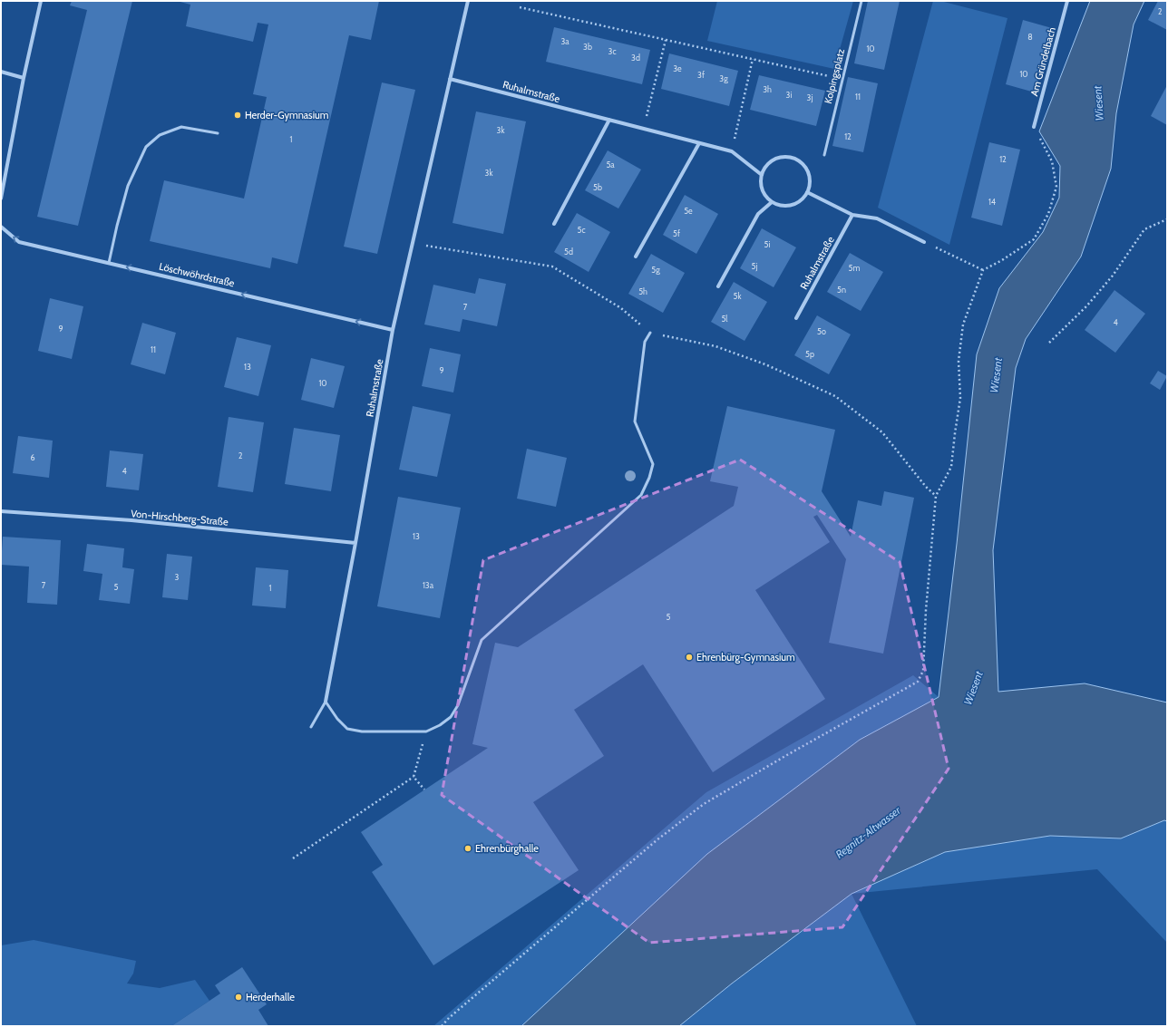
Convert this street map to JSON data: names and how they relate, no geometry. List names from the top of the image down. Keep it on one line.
{"streets":{"street":["Am Gründelbach","Ruhalmstraße","Löschwöhrdstraße","Von-Hirschberg-Straße"],"lane":["Kolpingsplatz"]},"crossings":[["Ruhalmstraße","Löschwöhrdstraße"],["Ruhalmstraße","Von-Hirschberg-Straße"]],"one_way":["Löschwöhrdstraße"],"water":["Wiesent","Regnitz-Altwasser"],"places":["Herder-Gymnasium","Ehrenbürg-Gymnasium","Ehrenbürghalle","Herderhalle"],"house_numbers":["2","8","3a","3b","10","3c","3d","3e","10","3f","3g","3h","3i","11","3j","3k","12","1","12","5a","3k","5b","14","5e","5c","5f","5i","5d","5j","5m","5g","5n","5h","5k","7","5l","4","9","5o","11","5p","13","9","10","2","6","4","13","3","7","13a","5","1","5"]}
